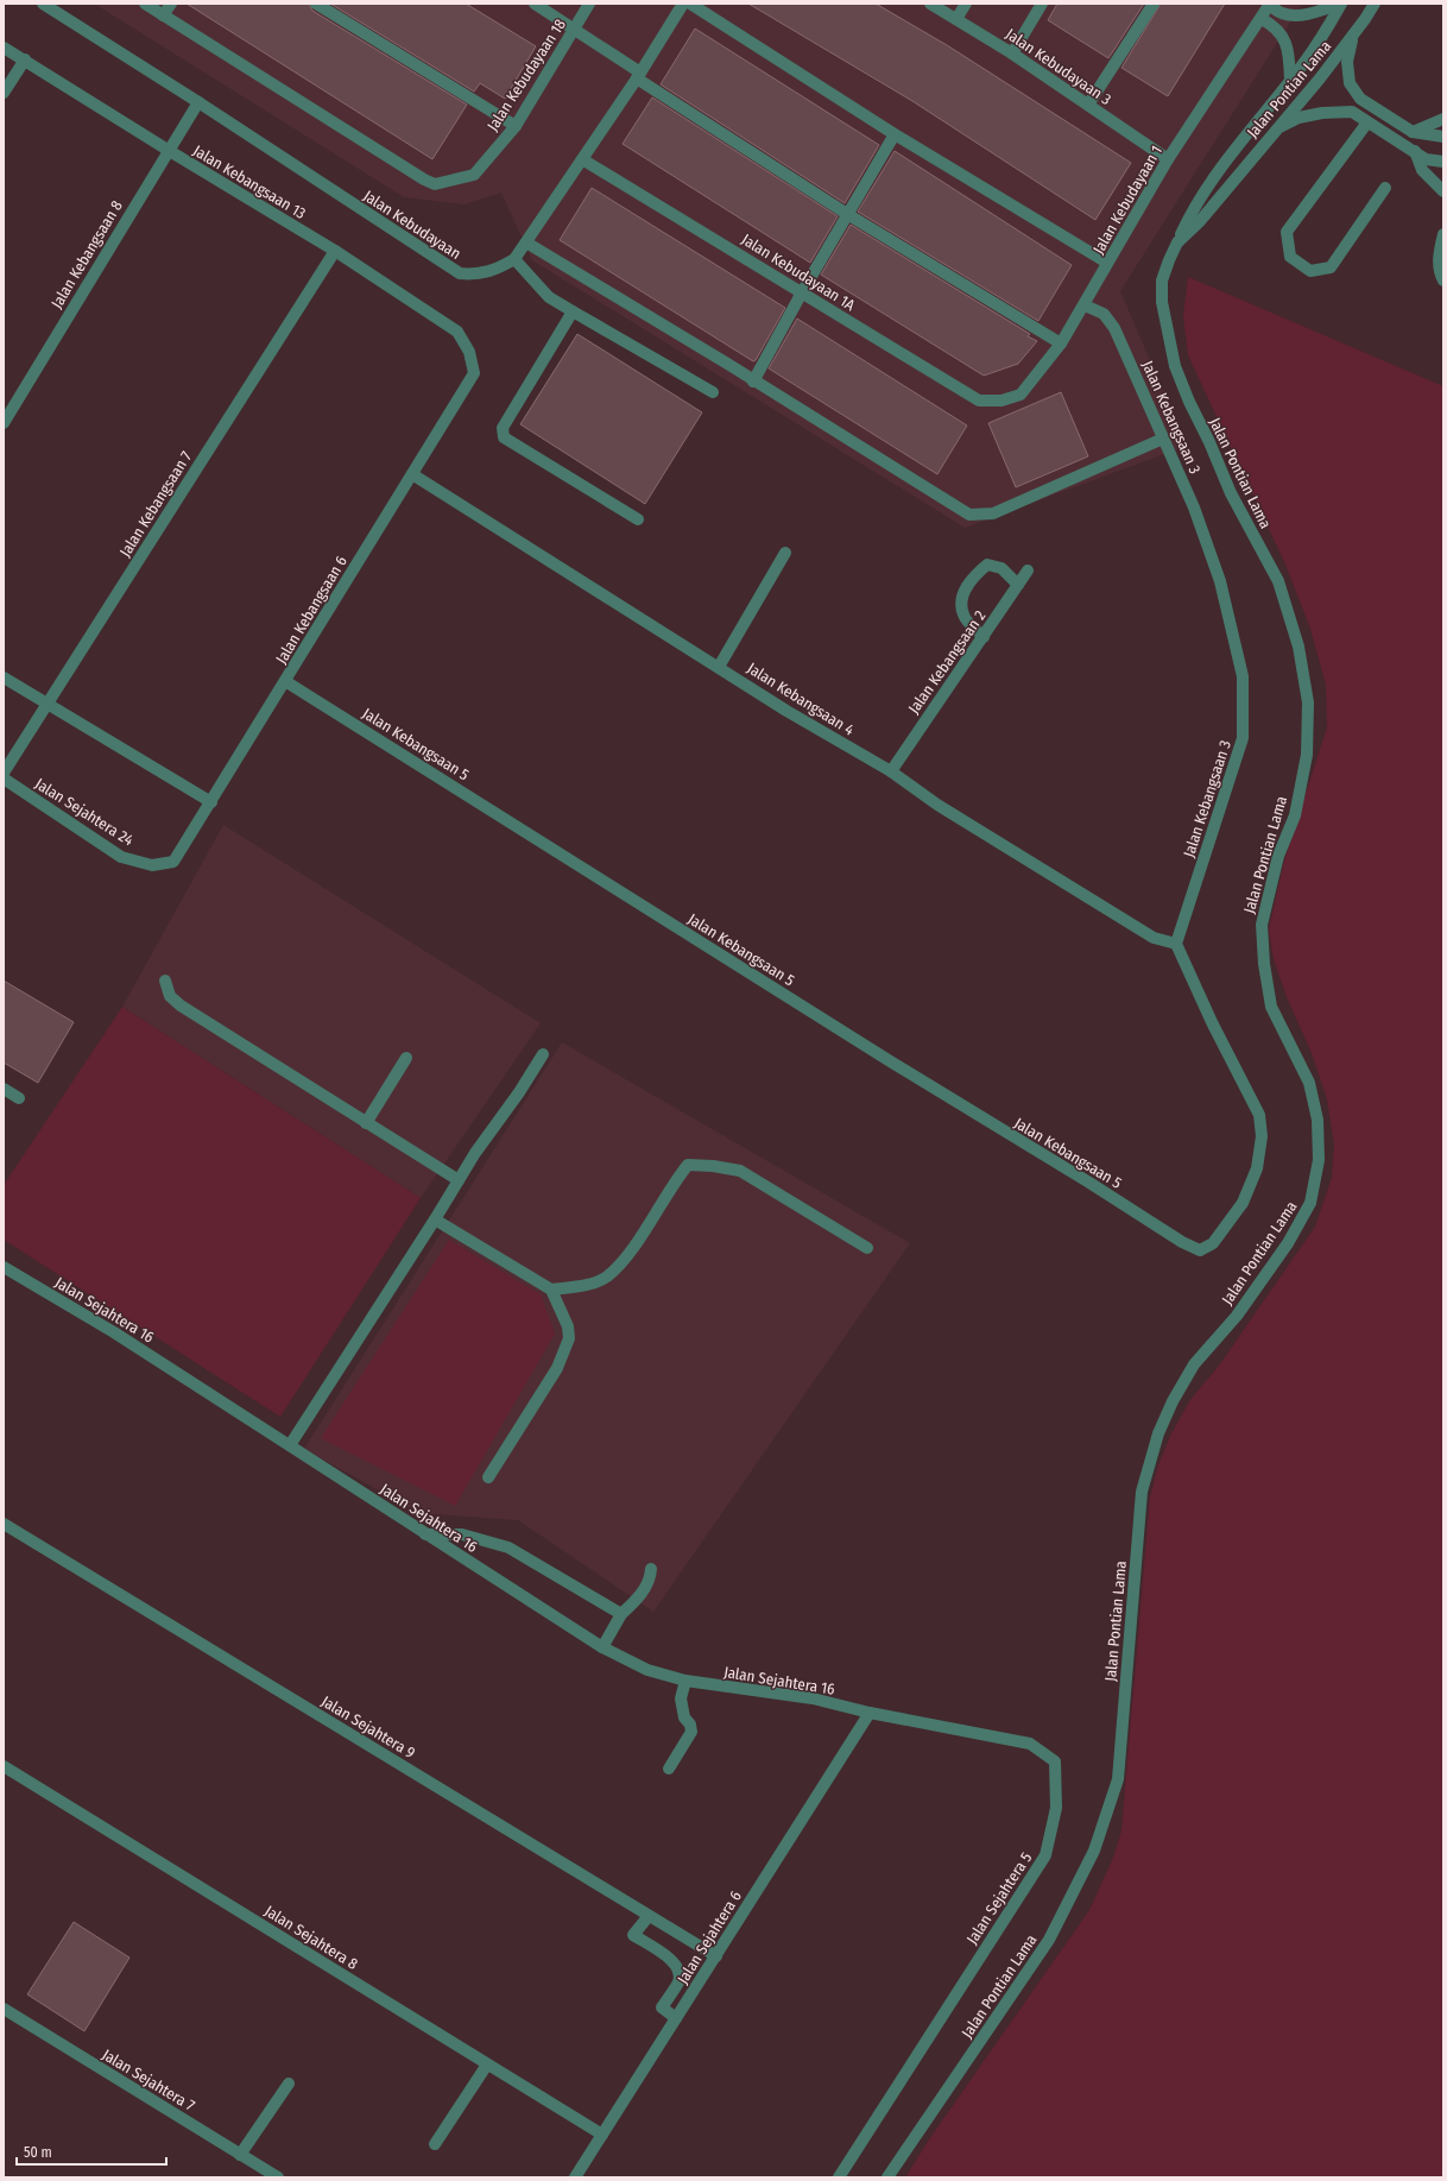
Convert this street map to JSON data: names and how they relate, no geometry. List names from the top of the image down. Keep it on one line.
{"streets":{"street":["Jalan Kebudayaan 3","Jalan Kebudayaan 18","Jalan Pontian Lama","Jalan Kebangsaan 13","Jalan Kebudayaan 1","Jalan Kebudayaan","Jalan Kebangsaan 8","Jalan Kebudayaan 1A","Jalan Kebangsaan 3","Jalan Kebangsaan 7","Jalan Kebangsaan 6","Jalan Kebangsaan 2","Jalan Kebangsaan 4","Jalan Kebangsaan 5","Jalan Sejahtera 24","Jalan Sejahtera 16","Jalan Sejahtera 9","Jalan Sejahtera 5","Jalan Sejahtera 8","Jalan Sejahtera 6","Jalan Sejahtera 7"]},"crossings":[["Jalan Kebudayaan 3","Jalan Kebudayaan 1"],["Jalan Kebangsaan 13","Jalan Kebangsaan 8"],["Jalan Kebangsaan 13","Jalan Kebangsaan 7"],["Jalan Kebangsaan 13","Jalan Kebangsaan 6"],["Jalan Kebudayaan 1","Jalan Kebudayaan 1A"],["Jalan Kebudayaan 1","Jalan Kebangsaan 3"],["Jalan Kebudayaan","Jalan Kebangsaan 8"],["Jalan Kebudayaan","Jalan Kebudayaan 1A"],["Jalan Kebangsaan 3","Jalan Kebangsaan 4"],["Jalan Kebangsaan 3","Jalan Kebangsaan 5"],["Jalan Kebangsaan 6","Jalan Kebangsaan 4"],["Jalan Kebangsaan 6","Jalan Kebangsaan 5"],["Jalan Kebangsaan 6","Jalan Sejahtera 24"],["Jalan Kebangsaan 2","Jalan Kebangsaan 4"],["Jalan Kebangsaan 4","Jalan Kebangsaan 5"],["Jalan Sejahtera 16","Jalan Sejahtera 5"],["Jalan Sejahtera 16","Jalan Sejahtera 6"],["Jalan Sejahtera 9","Jalan Sejahtera 6"],["Jalan Sejahtera 5","Jalan Sejahtera 6"],["Jalan Sejahtera 8","Jalan Sejahtera 6"]],"scale_bar":"50 m"}
